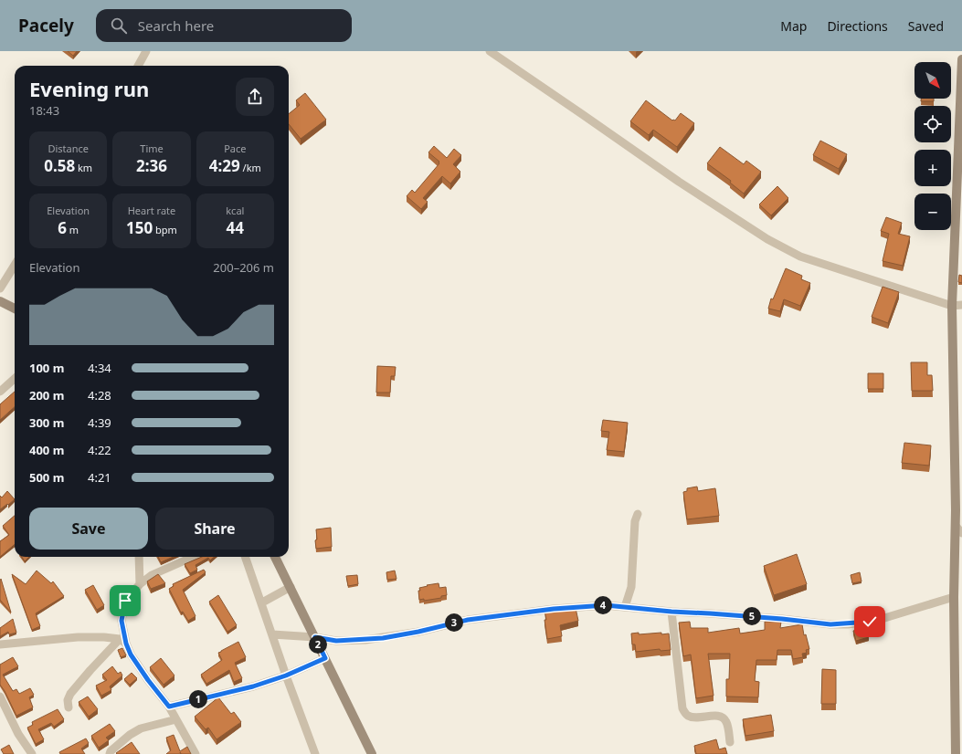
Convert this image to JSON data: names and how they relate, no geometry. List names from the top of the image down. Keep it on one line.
{"north":"bottom right","page":{"header":"Pacely","search":"Search here","nav":["Map","Directions","Saved"],"map_buttons":["+","−"],"heading":["Evening run","18:43"],"stats":[["Distance","0.58 km"],["Time","2:36"],["Pace","4:29 /km"],["Elevation","6 m"],["Heart rate","150 bpm"],["kcal","44"]],"chart":["Elevation","200–206 m"],"list":[{"name":"100 m","note":"4:34"},{"name":"200 m","note":"4:28"},{"name":"300 m","note":"4:39"},{"name":"400 m","note":"4:22"},{"name":"500 m","note":"4:21"}],"buttons":["Save","Share"],"pins":["4","5","3","2","1"]}}
